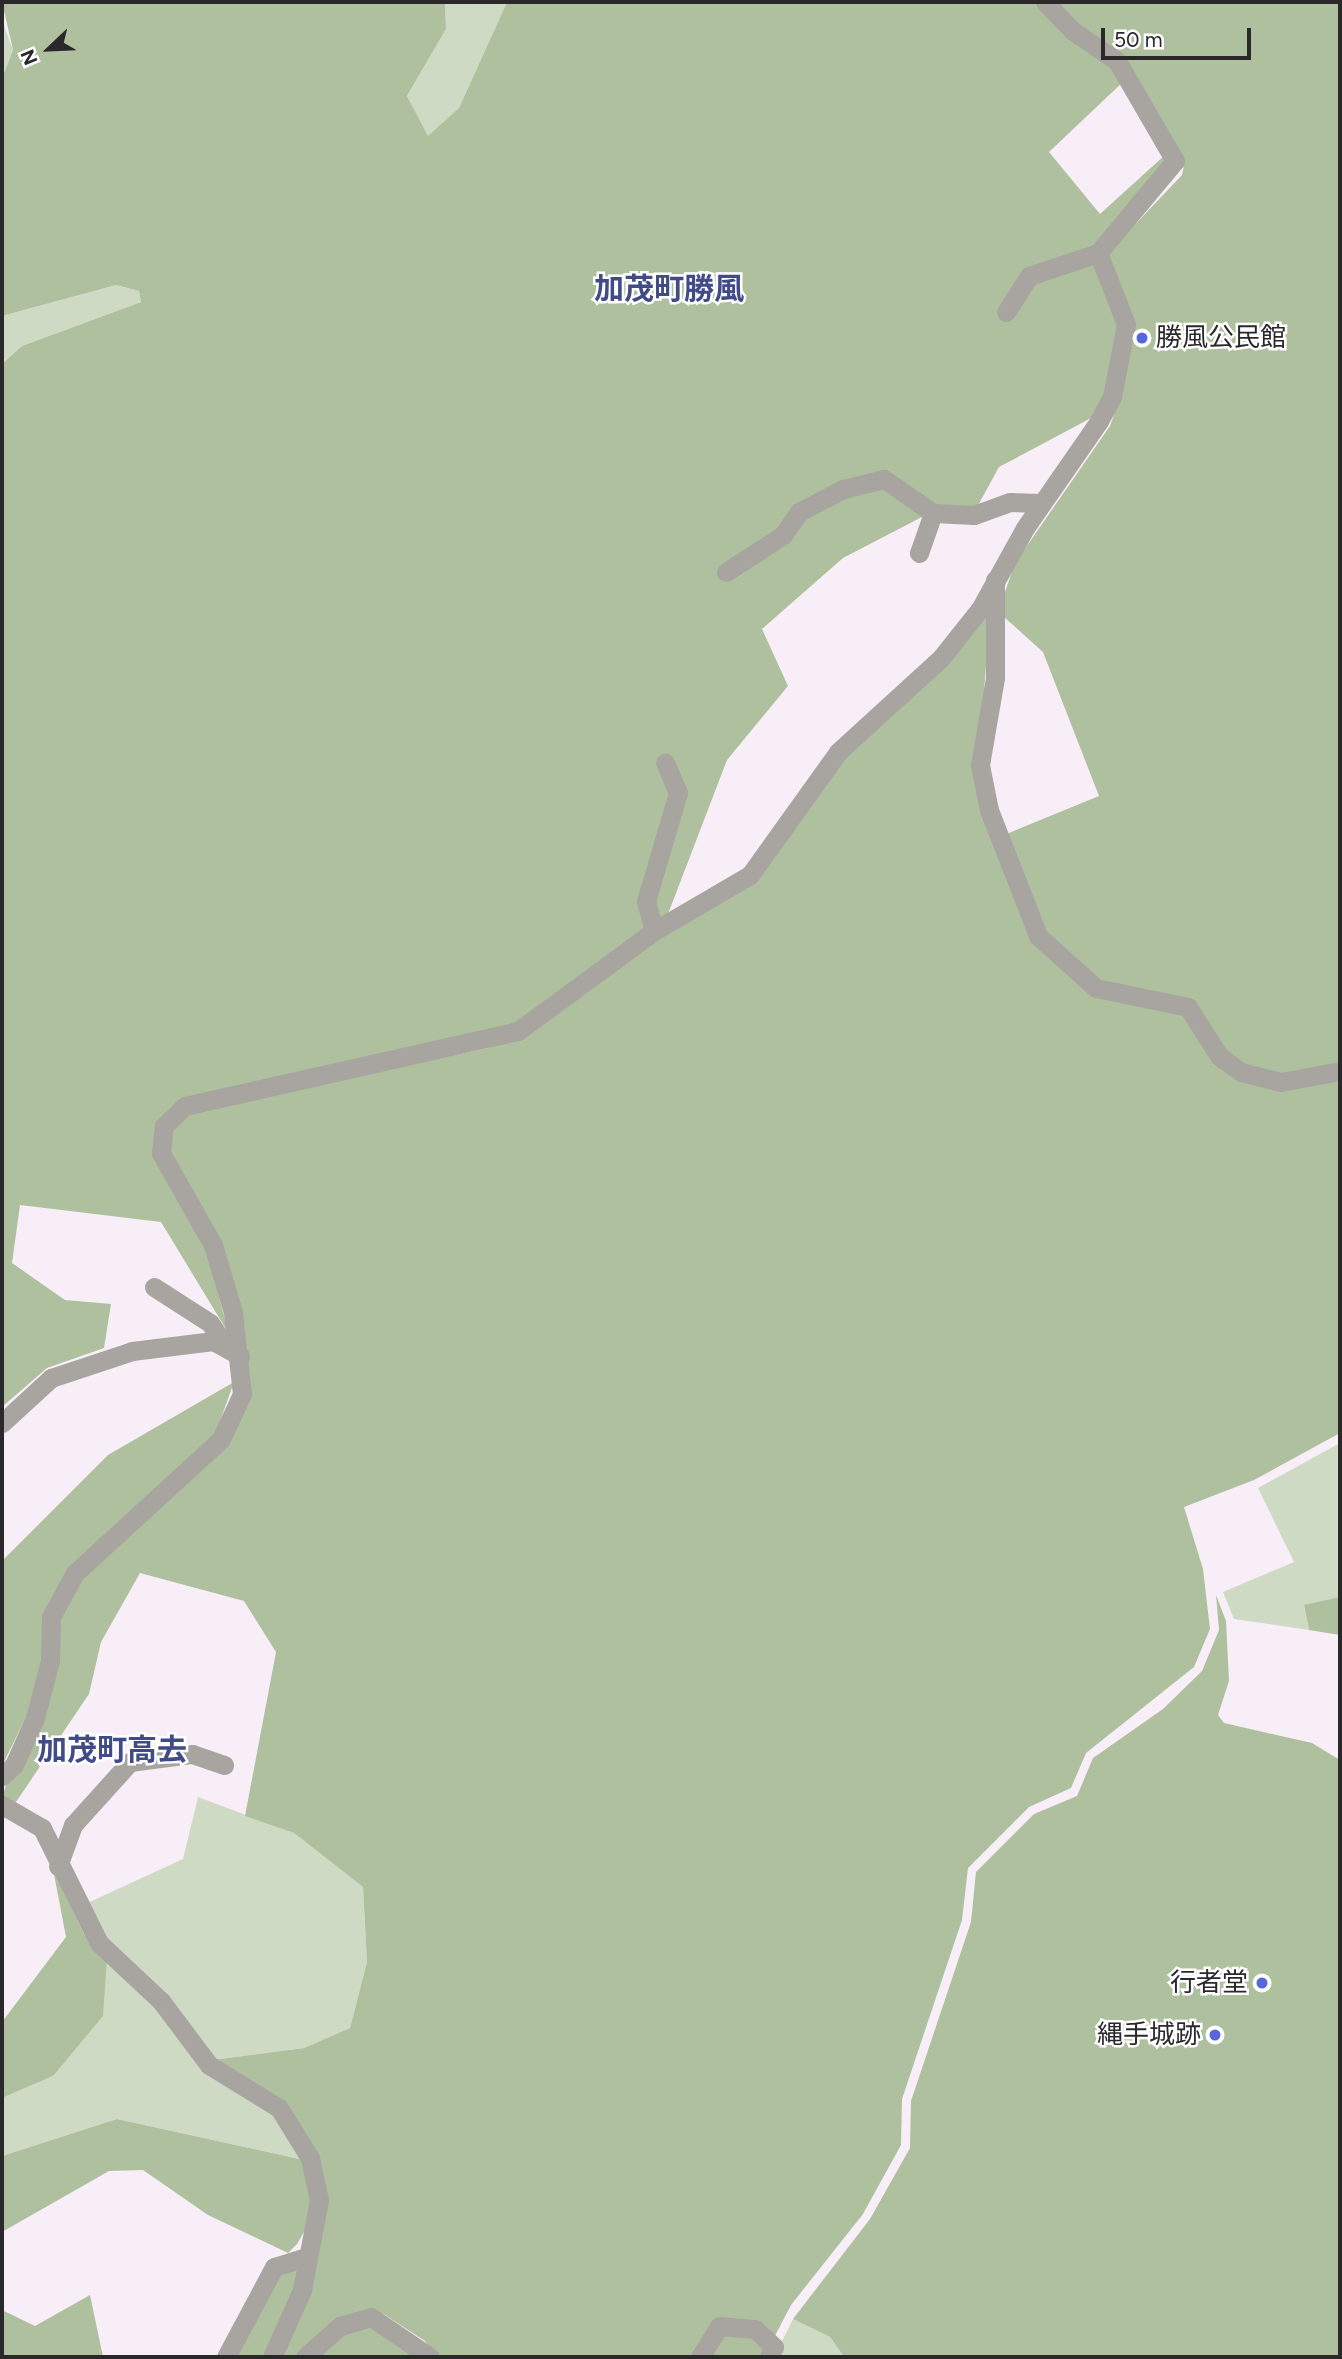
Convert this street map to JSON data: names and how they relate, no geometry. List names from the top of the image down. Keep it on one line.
{"districts":["加茂町勝風","加茂町高去"],"places":["勝風公民館","行者堂","縄手城跡"],"scale_bar":"50 m","north":"bottom left"}
